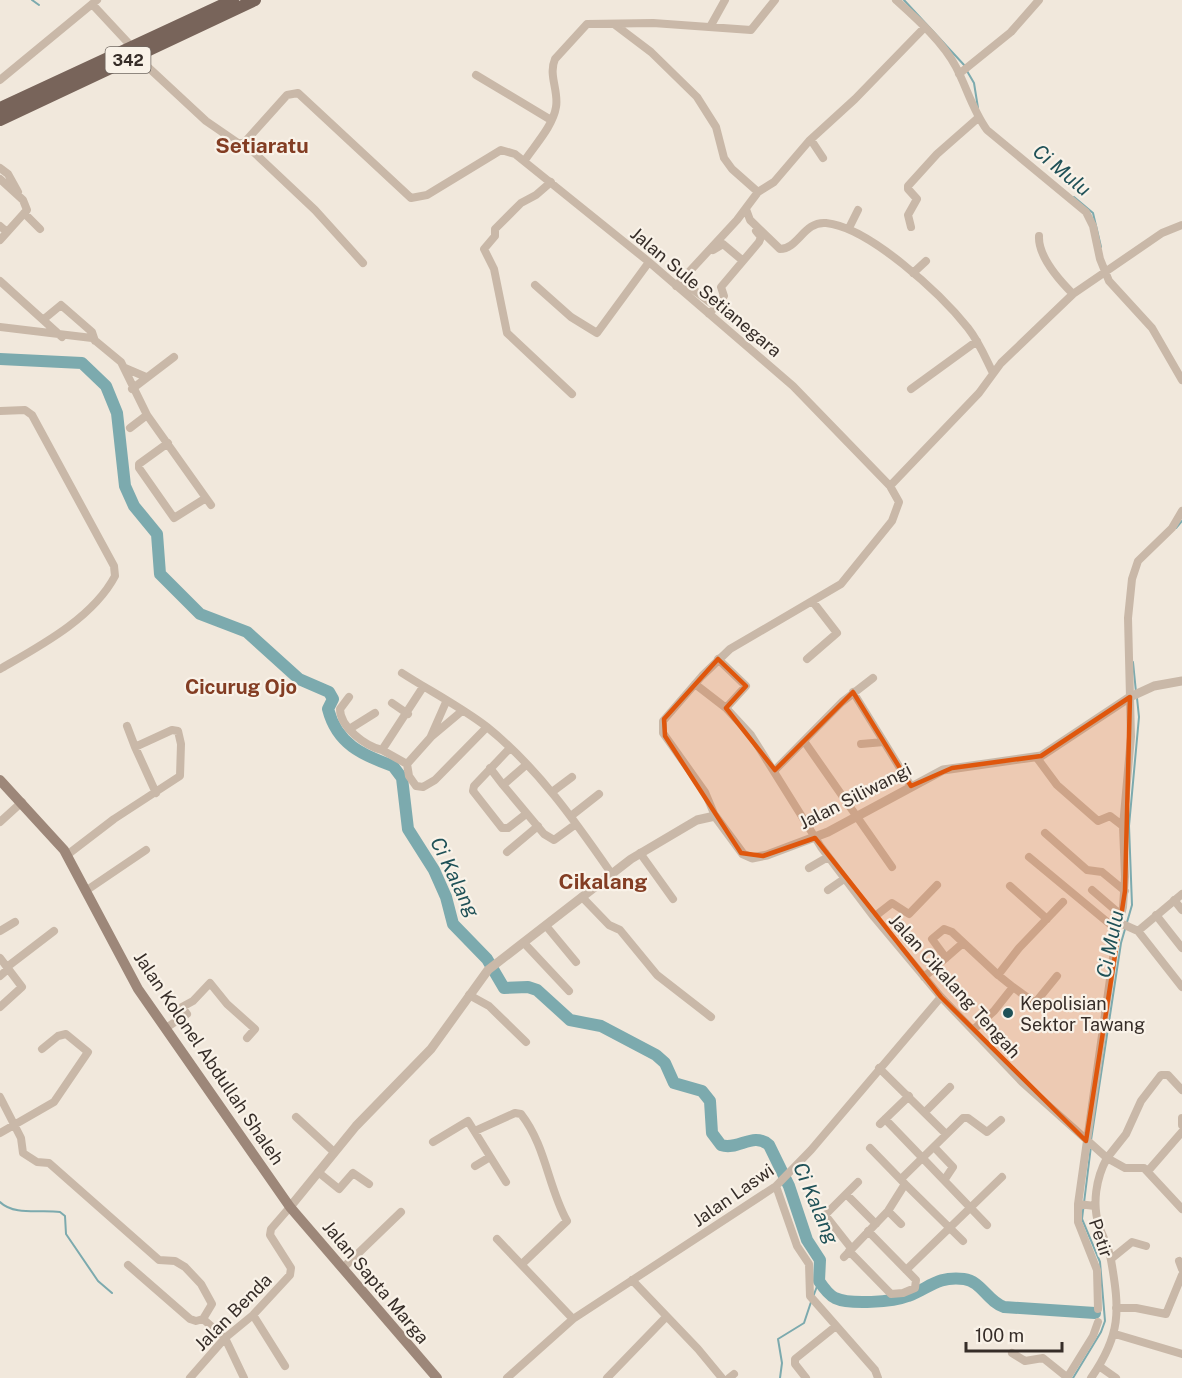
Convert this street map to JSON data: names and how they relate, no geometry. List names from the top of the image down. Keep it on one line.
{"streets":{"main road":["342","Jalan Kolonel Abdullah Shaleh","Jalan Sapta Marga"],"street":["Jalan Sule Setianegara","Jalan Siliwangi","Jalan Cikalang Tengah","Jalan Laswi","Petir","Jalan Benda"]},"crossings":[["Jalan Siliwangi","Jalan Cikalang Tengah"],["Jalan Siliwangi","Petir"],["Jalan Cikalang Tengah","Jalan Laswi"],["Jalan Cikalang Tengah","Petir"],["Jalan Kolonel Abdullah Shaleh","Jalan Sapta Marga"],["Jalan Kolonel Abdullah Shaleh","Jalan Benda"],["Jalan Sapta Marga","Jalan Benda"]],"districts":["Setiaratu","Cicurug Ojo","Cikalang"],"water":["Ci Mulu","Ci Kalang"],"places":["Kepolisian Sektor Tawang"],"scale_bar":"100 m"}
